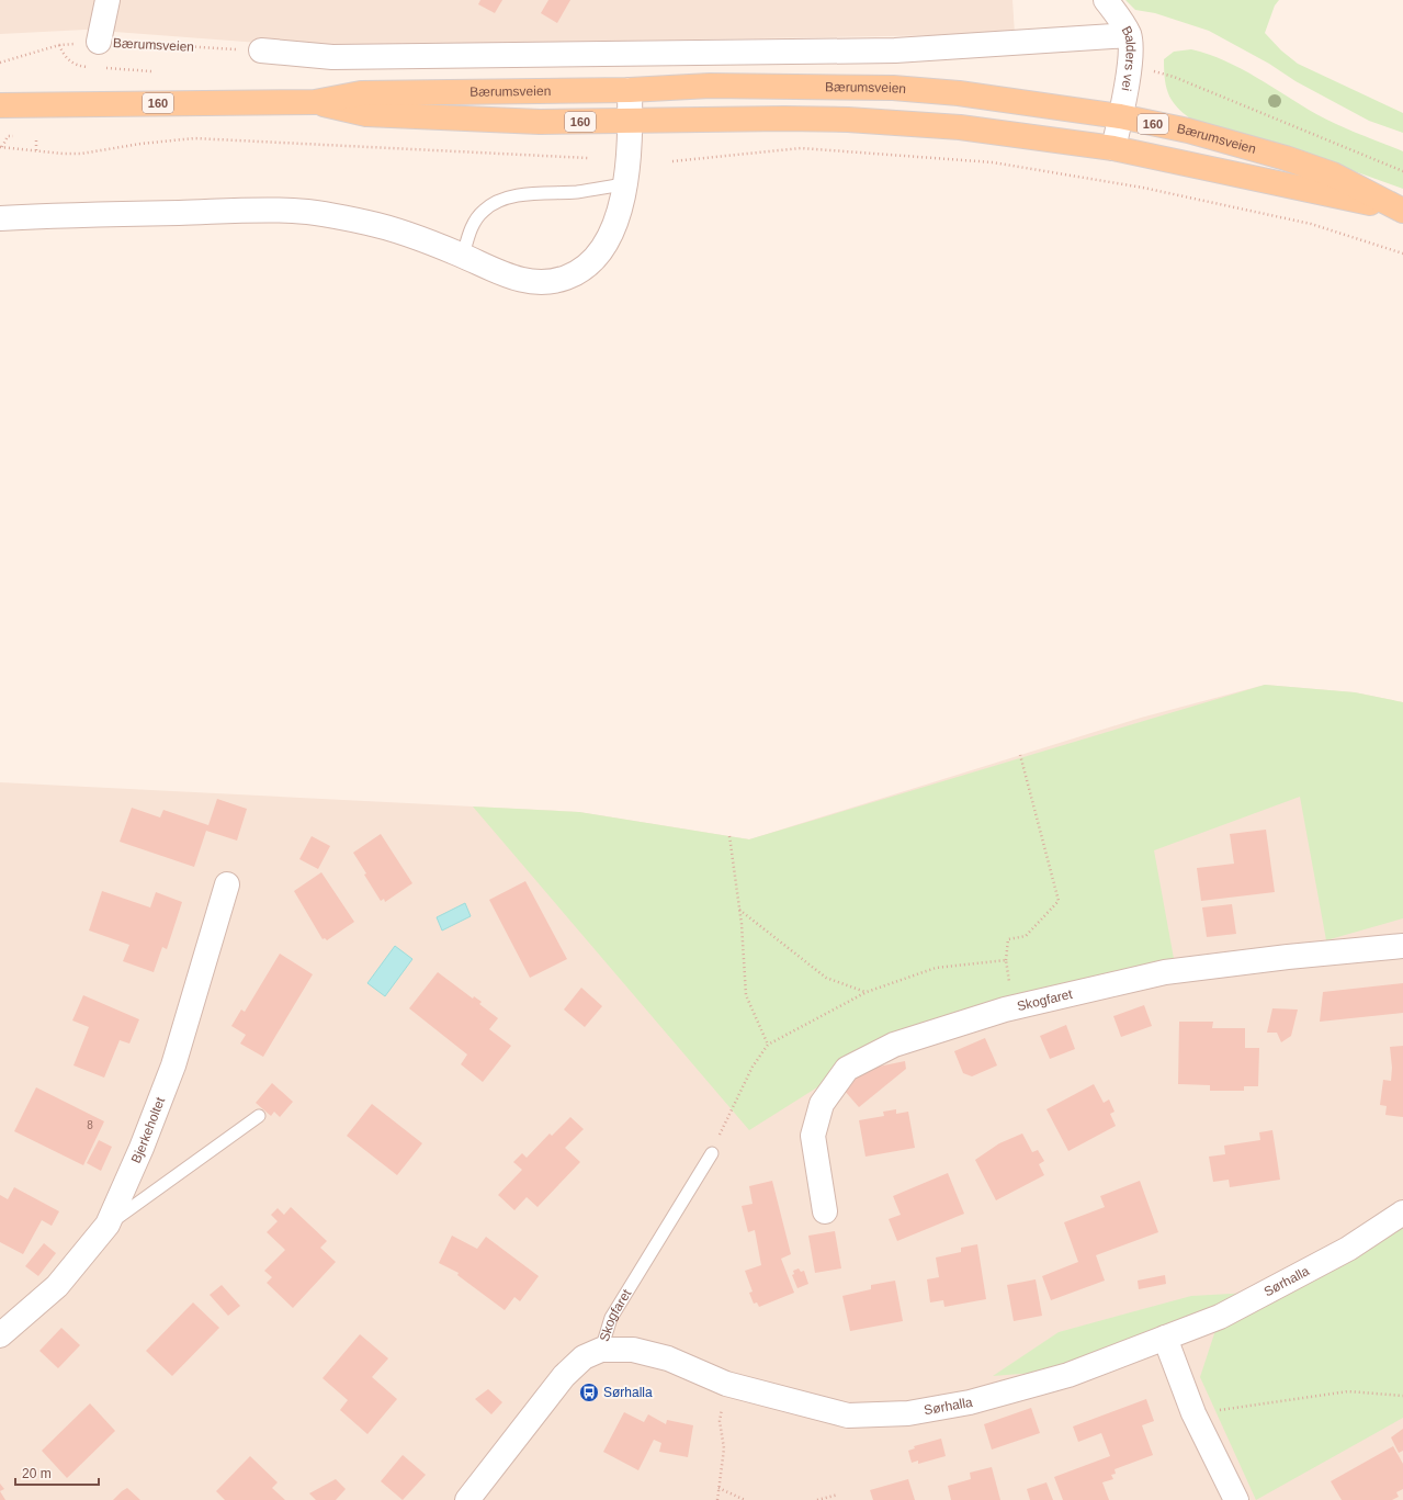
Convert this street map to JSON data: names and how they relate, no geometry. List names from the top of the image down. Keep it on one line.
{"streets":{"main road":["Bærumsveien","160"],"street":["Balders vei","Skogfaret","Bjerkeholtet","Sørhalla"]},"crossings":[["Bærumsveien","Balders vei"],["Skogfaret","Sørhalla"]],"places":{"bus stop":["Sørhalla"]},"house_numbers":["8"],"scale_bar":"20 m"}
